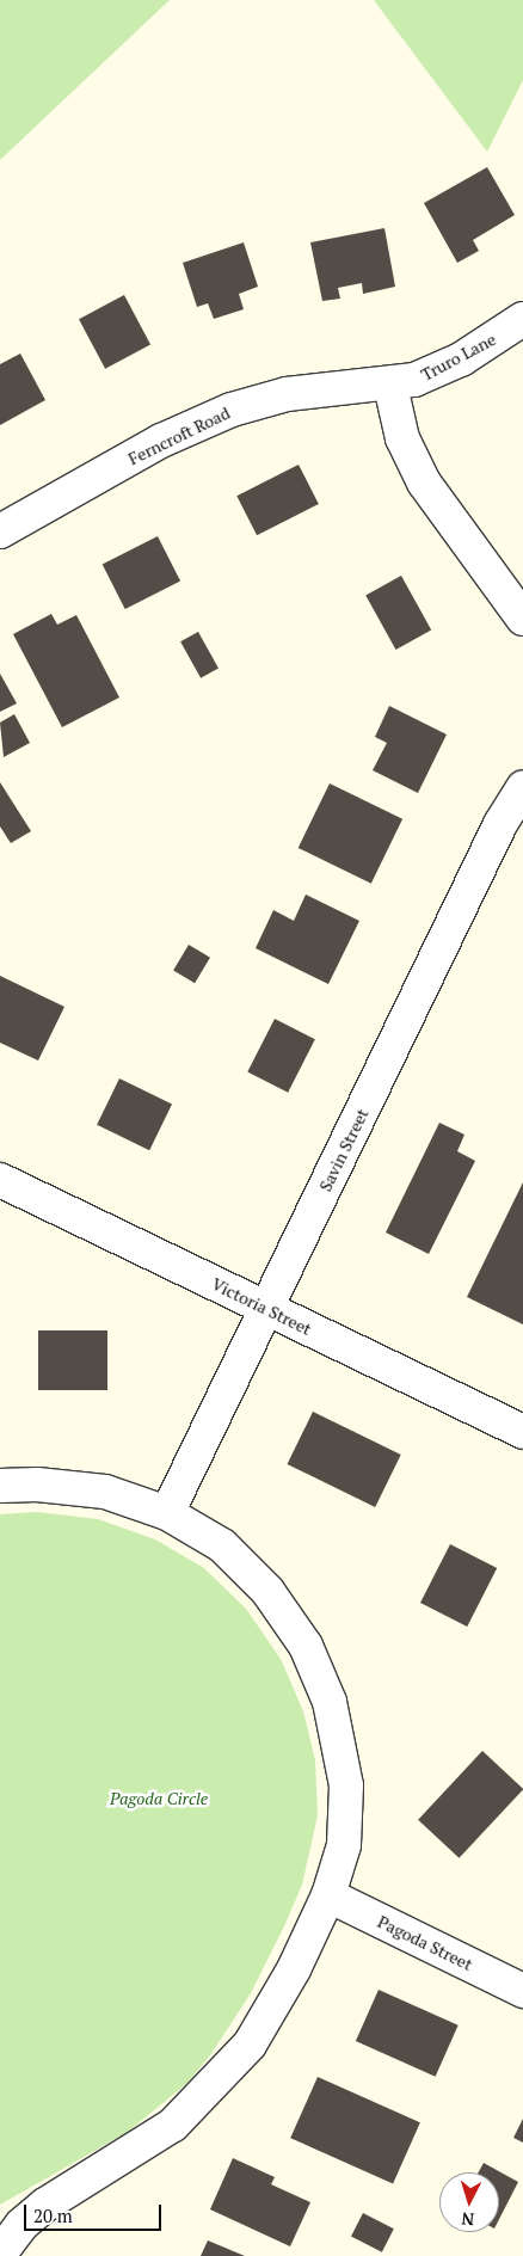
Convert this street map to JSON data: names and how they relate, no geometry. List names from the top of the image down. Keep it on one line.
{"streets":{"street":["Truro Lane","Ferncroft Road","Savin Street","Victoria Street","Pagoda Street"]},"crossings":[["Truro Lane","Ferncroft Road"],["Savin Street","Victoria Street"]],"parks":["Pagoda Circle"],"scale_bar":"20 m","north":"bottom"}
